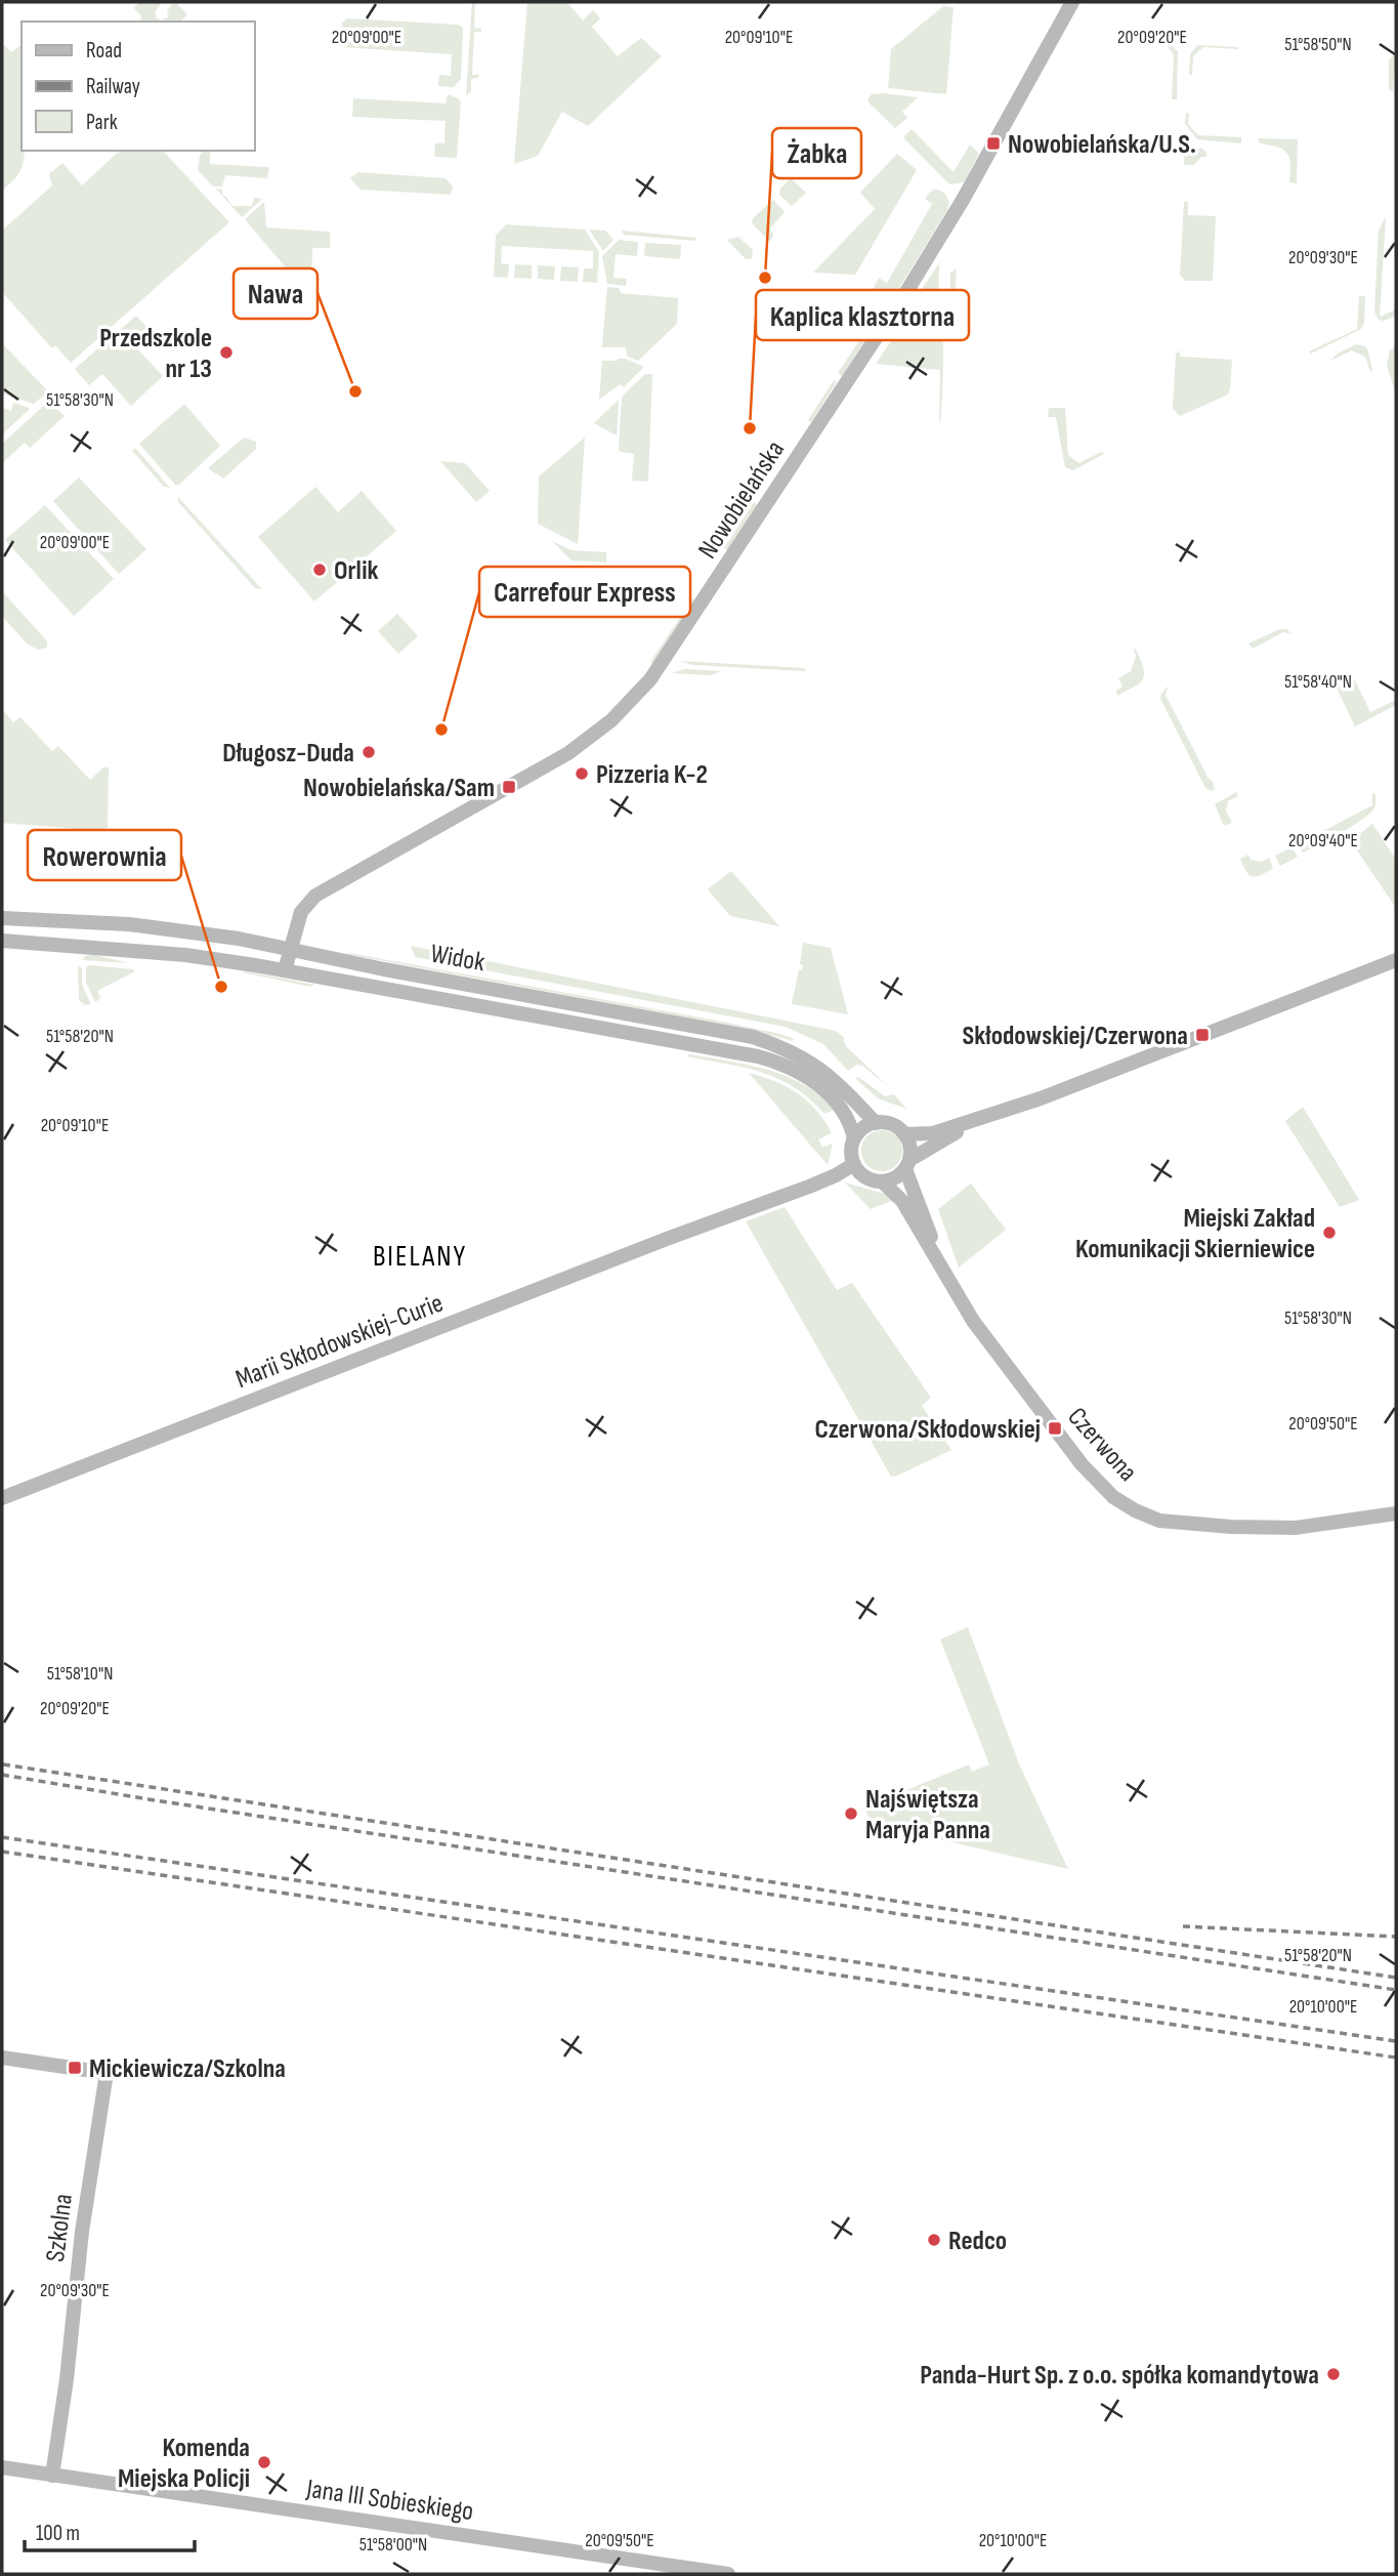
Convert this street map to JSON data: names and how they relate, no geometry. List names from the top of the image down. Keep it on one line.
{"streets":{"main road":["Nowobielańska","Widok","Marii Skłodowskiej-Curie","Czerwona","Szkolna","Jana III Sobieskiego"]},"crossings":[["Nowobielańska","Widok"],["Widok","Marii Skłodowskiej-Curie"],["Widok","Czerwona"],["Marii Skłodowskiej-Curie","Czerwona"],["Szkolna","Jana III Sobieskiego"]],"districts":["BIELANY"],"places":{"transit":["Nowobielańska/U.S.","Nowobielańska/Sam","Skłodowskiej/Czerwona","Czerwona/Skłodowskiej","Mickiewicza/Szkolna"],"other":["Żabka","Przedszkole nr 13","Nawa","Kaplica klasztorna","Orlik","Carrefour Express","Długosz-Duda","Pizzeria K-2","Rowerownia","Miejski Zakład Komunikacji Skierniewice","Najświętsza Maryja Panna","Redco","Panda-Hurt Sp. z o.o. spółka komandytowa","Komenda Miejska Policji"]},"legend":["Road","Railway","Park"],"scale_bar":"100 m","coordinates":["20°09'00\"E","20°09'10\"E","20°09'20\"E","51°58'50\"N","20°09'30\"E","51°58'30\"N","51°58'40\"N","20°09'40\"E","51°58'20\"N","20°09'50\"E","51°58'10\"N","20°10'00\"E","51°58'00\"N"]}
